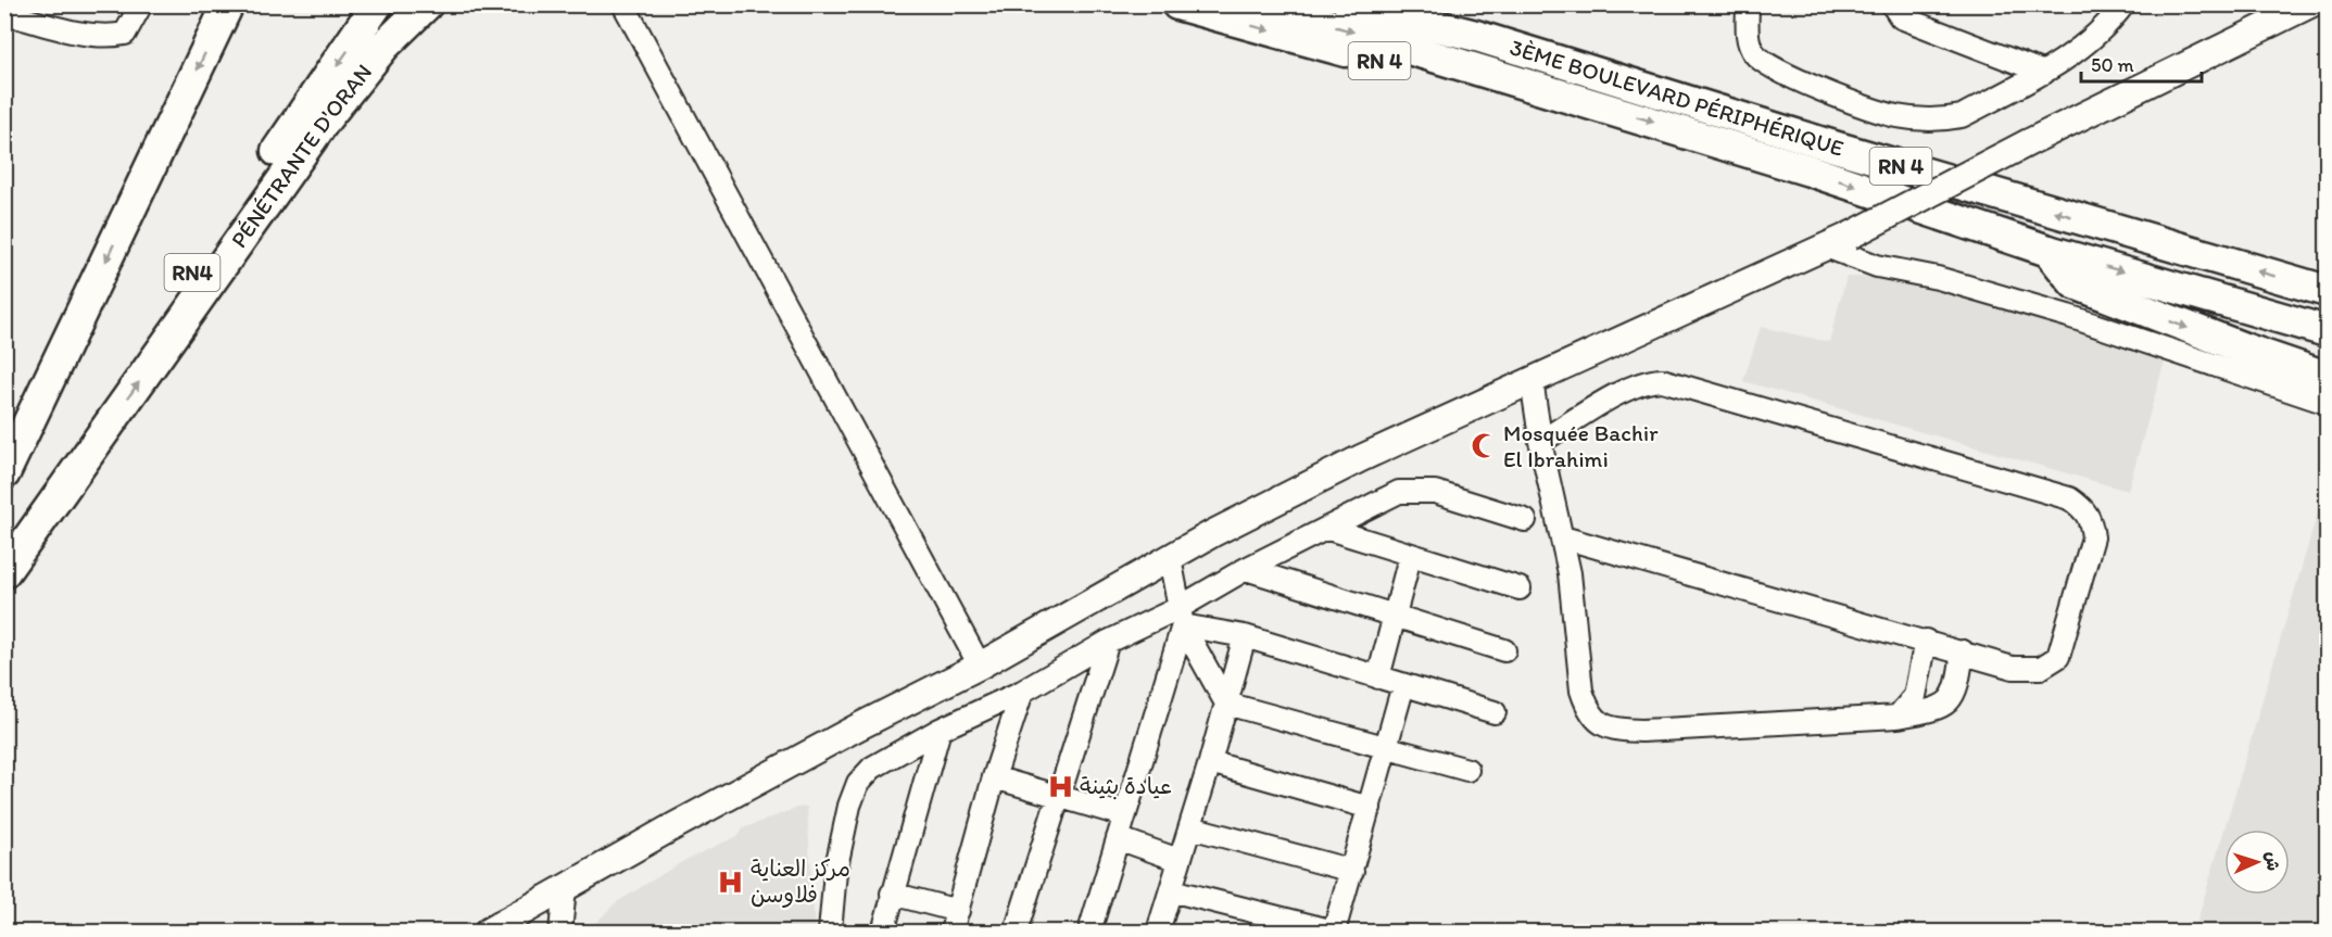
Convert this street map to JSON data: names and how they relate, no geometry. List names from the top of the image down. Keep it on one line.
{"streets":{"highway":["RN 4","3ÈME BOULEVARD PÉRIPHÉRIQUE","PÉNÉTRANTE D'ORAN","RN4"]},"places":{"mosque":["Mosquée Bachir El Ibrahimi"],"hospital":["عيادة بثينة","مركز العناية فلاوسن"]},"scale_bar":"50 m","north":"right"}
